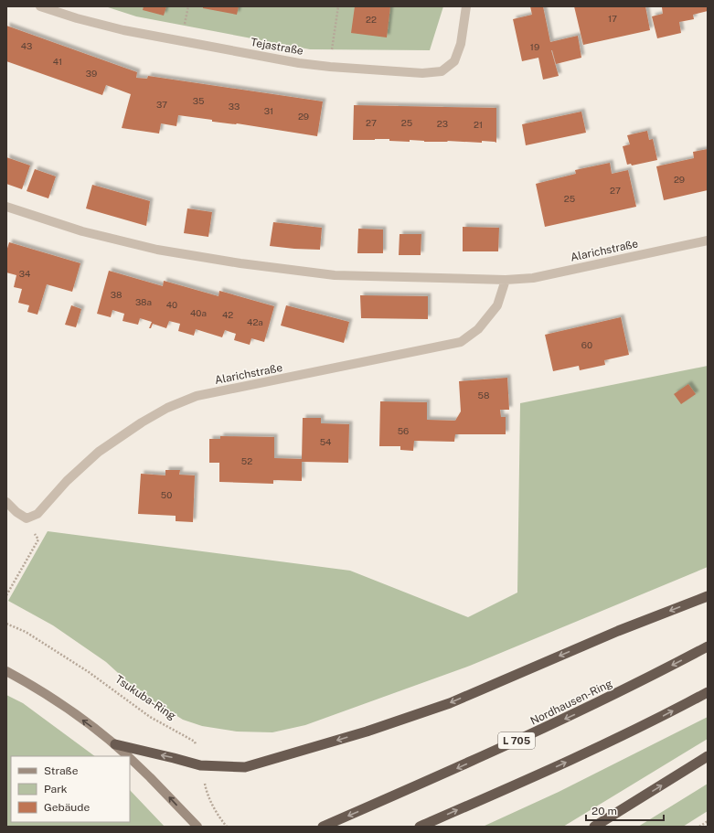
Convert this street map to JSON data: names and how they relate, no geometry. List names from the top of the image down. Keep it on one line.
{"streets":{"highway":["Nordhausen-Ring","L 705"],"street":["Tejastraße","Alarichstraße"],"path":["Tsukuba-Ring"]},"house_numbers":["17","22","43","19","41","39","35","37","33","31","29","27","25","23","21","29","27","25","34","38","38a","40","40a","42","42a","60","58","56","54","52","50"],"legend":["Straße","Park","Gebäude"],"scale_bar":"20 m"}
